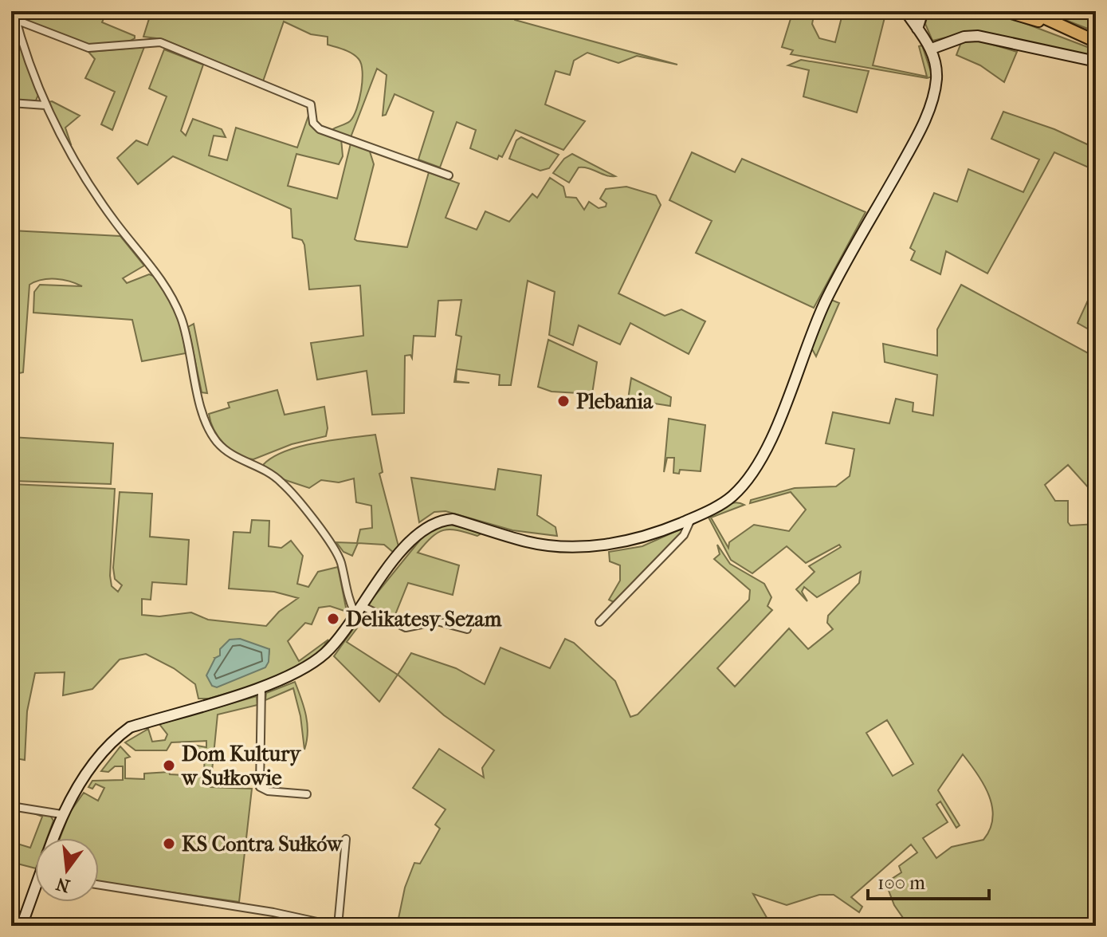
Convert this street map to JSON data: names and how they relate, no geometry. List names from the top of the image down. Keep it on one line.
{"places":["Plebania","Delikatesy Sezam","Dom Kultury w Sułkowie","KS Contra Sułków"],"scale_bar":"100 m","north":"bottom"}
